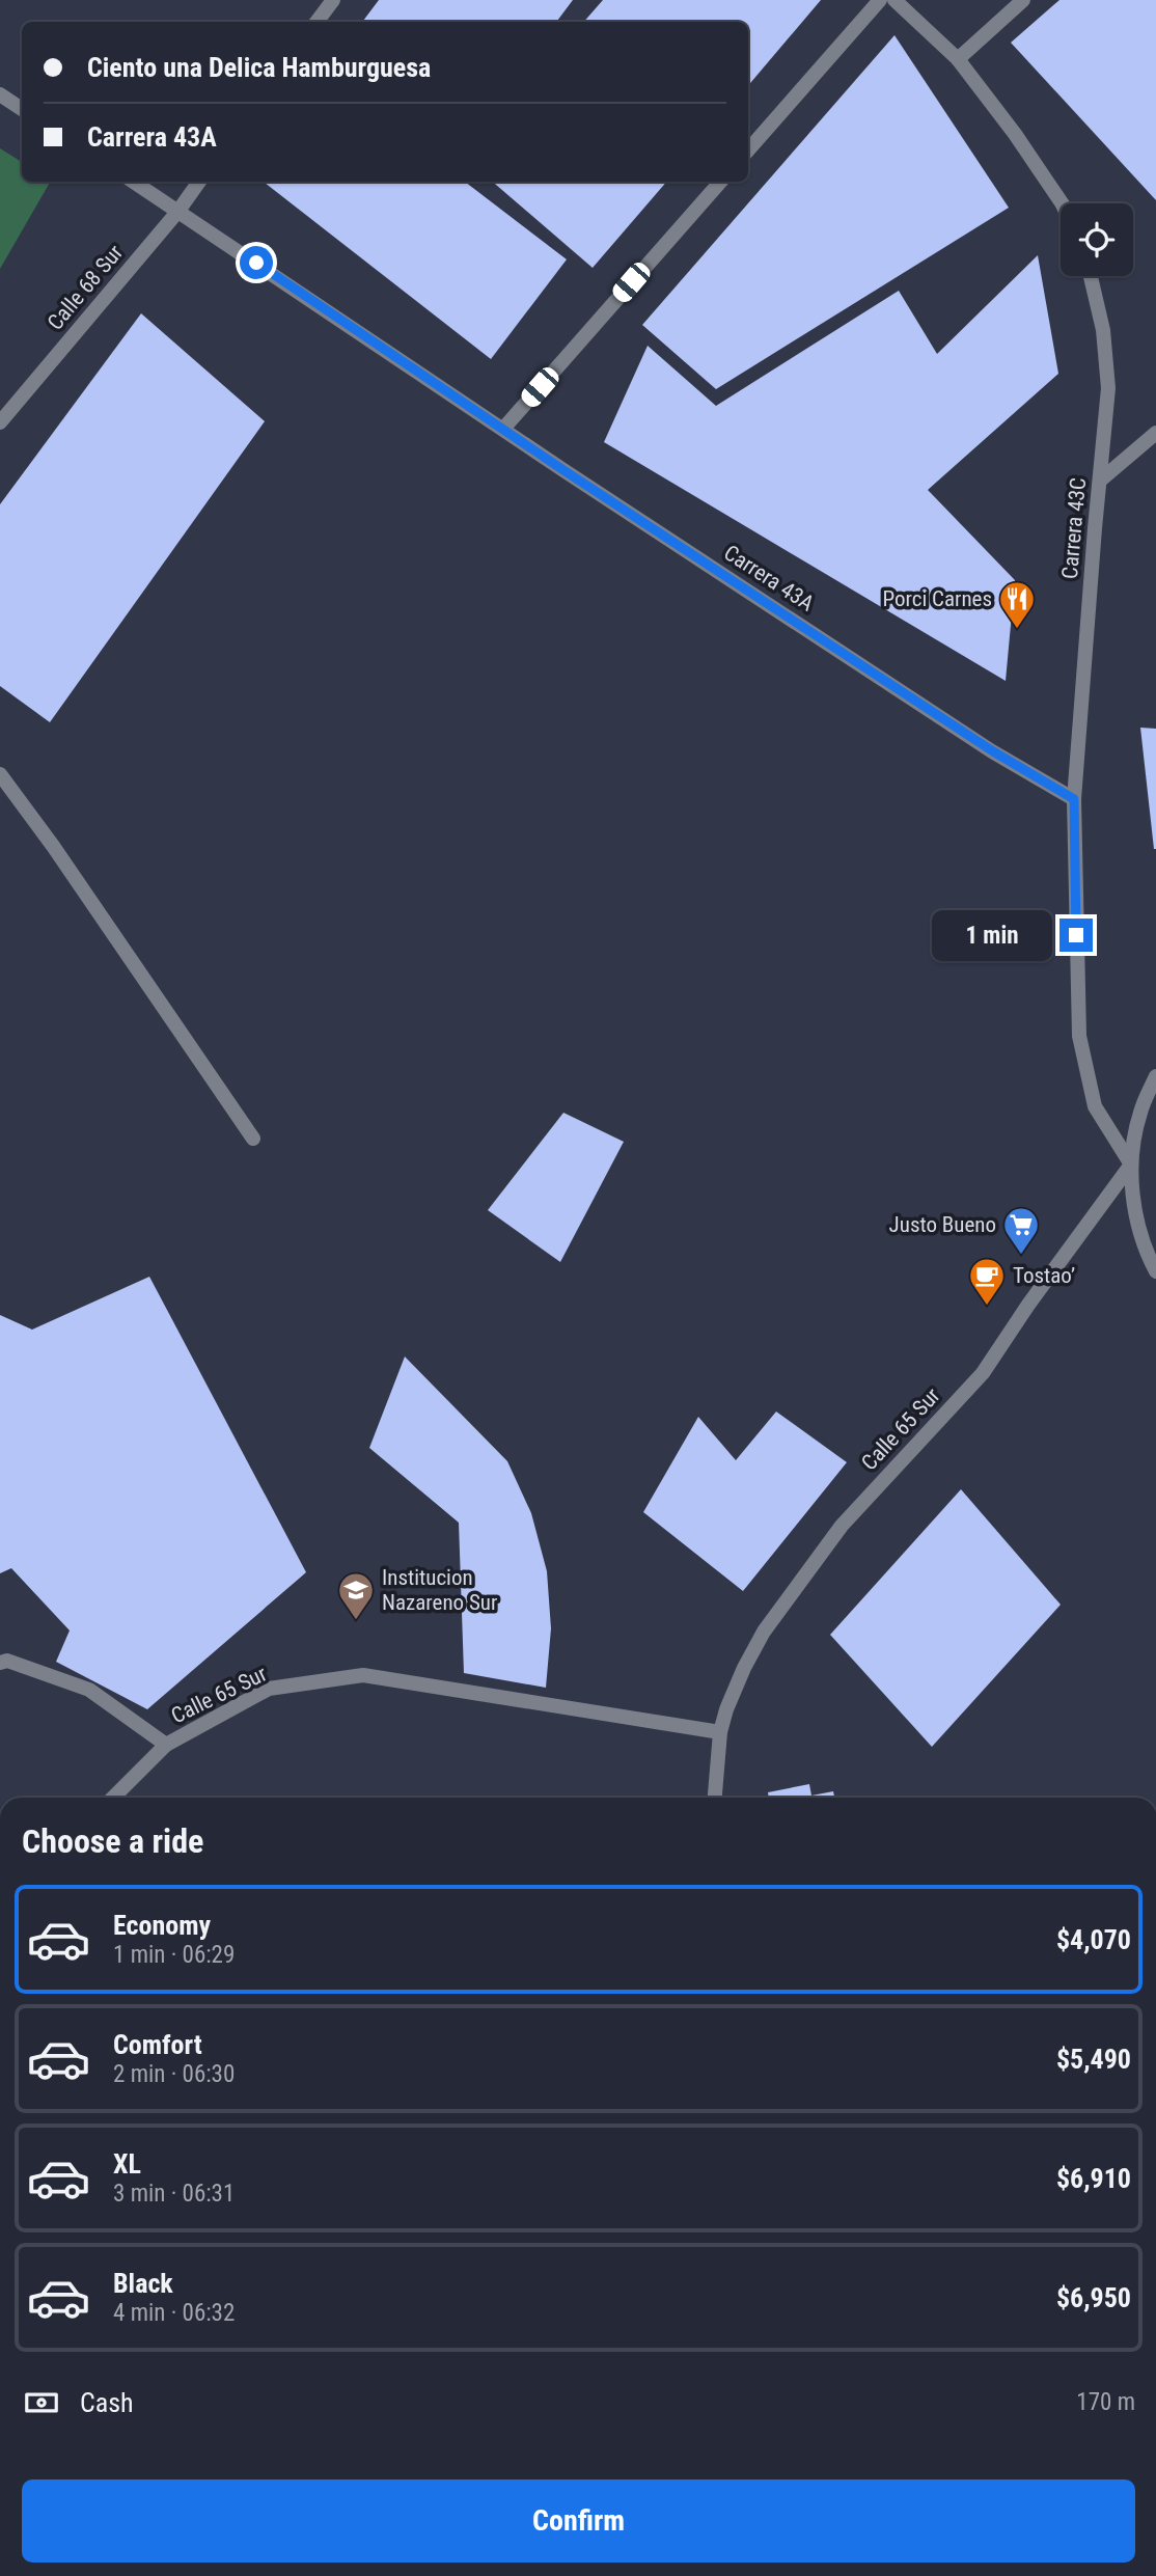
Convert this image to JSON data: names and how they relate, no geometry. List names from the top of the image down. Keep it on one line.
{"streets":{"street":["Calle 68 Sur","Carrera 43C","Carrera 43A","Calle 65 Sur"]},"crossings":[["Calle 68 Sur","Carrera 43A"],["Carrera 43C","Carrera 43A"]],"places":{"restaurant":["Porci Carnes"],"supermarket":["Justo Bueno"],"cafe":["Tostao’"],"school or university":["Institucion Nazareno Sur"]},"page":{"banner":["Ciento una Delica Hamburguesa","Carrera 43A"],"bubble":"1 min","heading":"Choose a ride","list":[{"name":"Economy","note":"1 min · 06:29","value":"$4,070"},{"name":"Comfort","note":"2 min · 06:30","value":"$5,490"},{"name":"XL","note":"3 min · 06:31","value":"$6,910"},{"name":"Black","note":"4 min · 06:32","value":"$6,950"}],"pay":["Cash","170 m"],"buttons":"Confirm"}}
